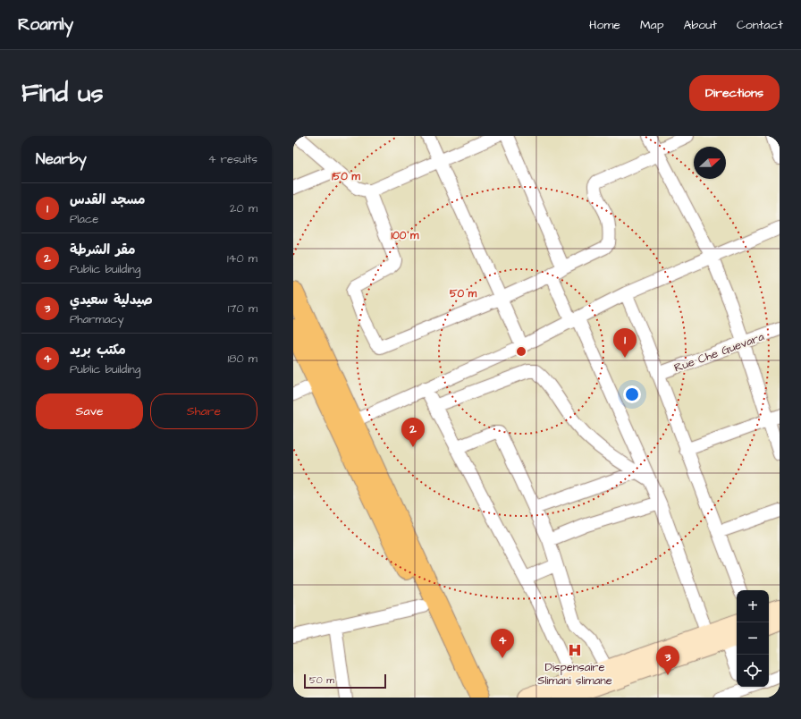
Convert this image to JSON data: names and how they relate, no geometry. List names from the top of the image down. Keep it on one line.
{"streets":{"street":["Rue Che Guevara"]},"places":{"hospital":["Dispensaire Slimani slimane"]},"scale_bar":"50 m","north":"right","page":{"header":"Roamly","nav":["Home","Map","About","Contact"],"buttons":["Directions",["Save","Share"]],"title":"Find us","heading":["Nearby","4 results"],"list":[{"mark":"1","name":"مسجد القدس","note":"Place","value":"20 m"},{"mark":"2","name":"مقر الشرطة","note":"Public building","value":"140 m"},{"mark":"3","name":"صيدلية سعيدي","note":"Pharmacy","value":"170 m"},{"mark":"4","name":"مكتب بريد","note":"Public building","value":"180 m"}],"pins":["1","2","4","3"],"map_buttons":["+","−"],"scale":"50 m"},"rings":["150 m","100 m","50 m"]}
